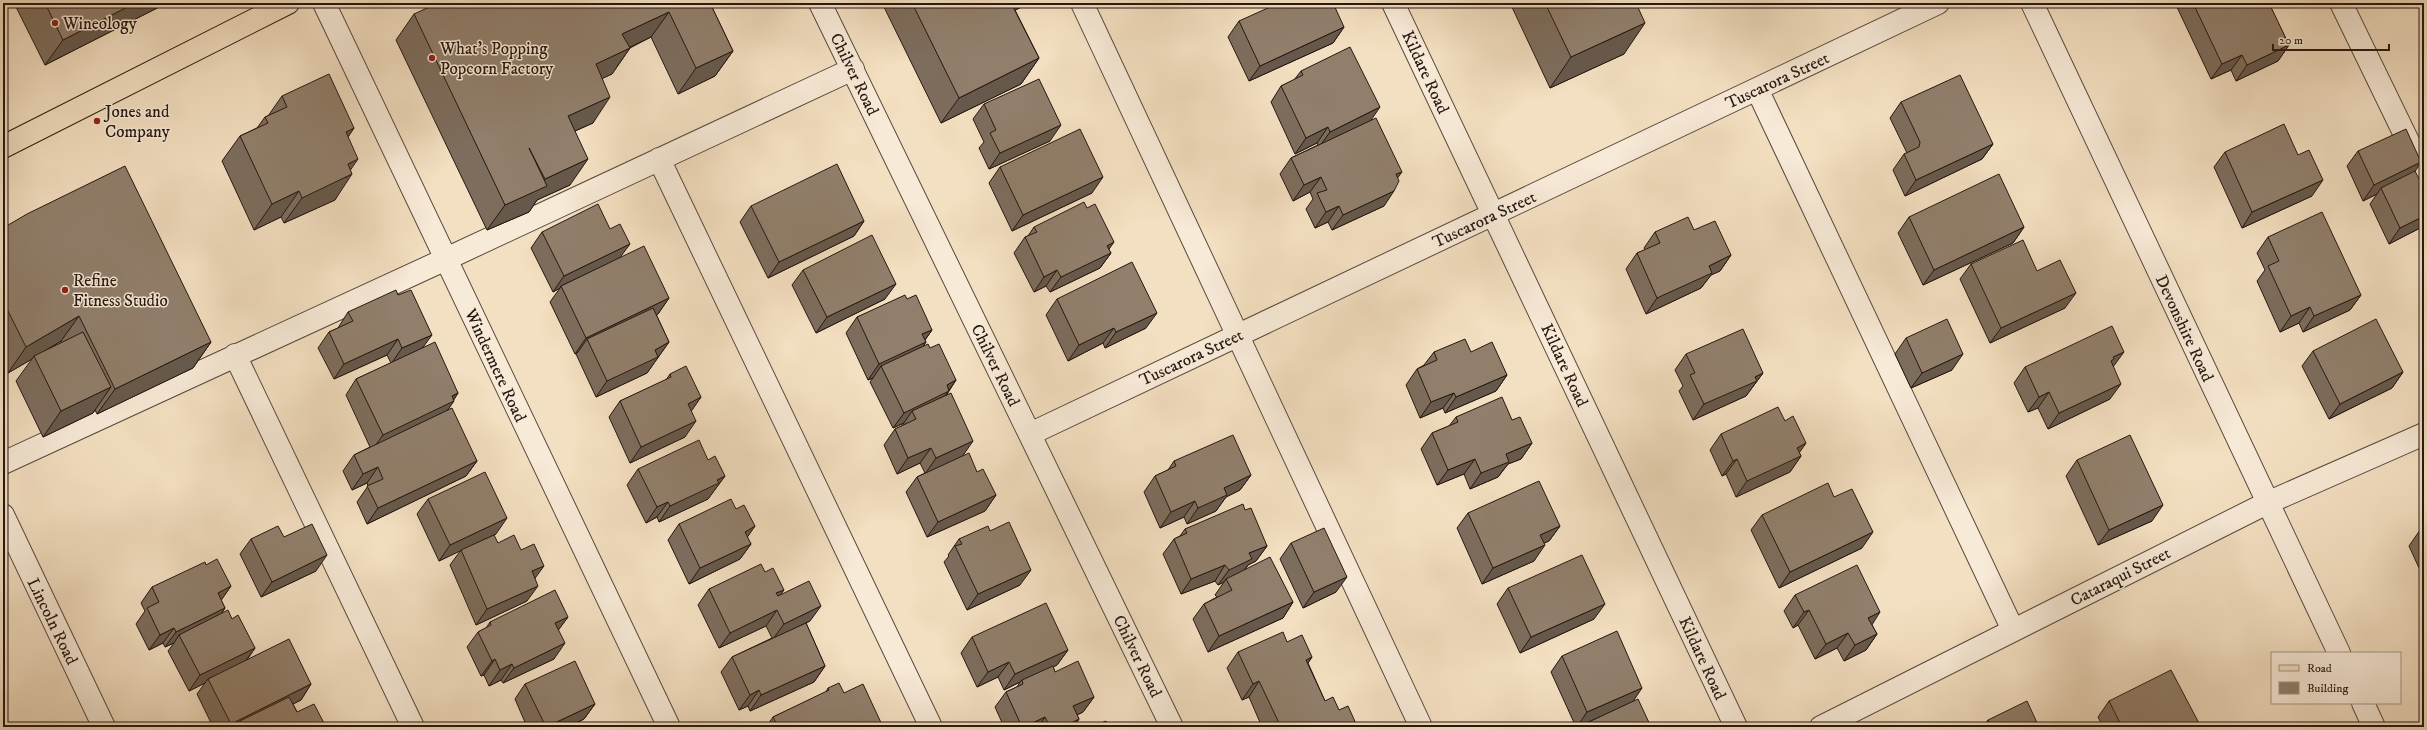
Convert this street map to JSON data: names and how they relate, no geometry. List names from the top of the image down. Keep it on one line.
{"streets":{"street":["Kildare Road","Chilver Road","Tuscarora Street","Devonshire Road","Windermere Road","Cataraqui Street","Lincoln Road"]},"crossings":[["Kildare Road","Tuscarora Street"],["Chilver Road","Tuscarora Street"],["Devonshire Road","Cataraqui Street"]],"places":["Wineology","What's Popping Popcorn Factory","Jones and Company","Refine Fitness Studio"],"legend":["Road","Building"],"scale_bar":"20 m"}
